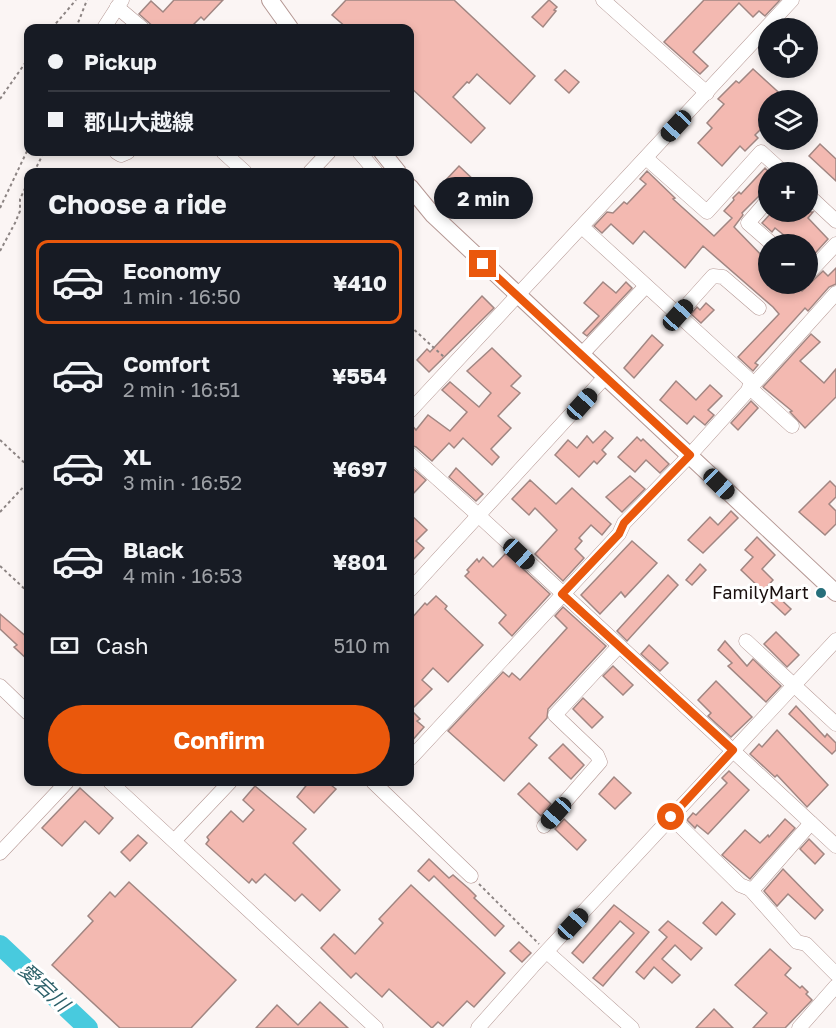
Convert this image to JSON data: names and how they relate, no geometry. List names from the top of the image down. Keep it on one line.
{"water":["愛宕川"],"places":["FamilyMart"],"page":{"map_buttons":["+","−"],"banner":["Pickup","郡山大越線"],"heading":"Choose a ride","bubble":"2 min","list":[{"name":"Economy","note":"1 min · 16:50","value":"¥410"},{"name":"Comfort","note":"2 min · 16:51","value":"¥554"},{"name":"XL","note":"3 min · 16:52","value":"¥697"},{"name":"Black","note":"4 min · 16:53","value":"¥801"}],"pay":["Cash","510 m"],"buttons":"Confirm"}}
